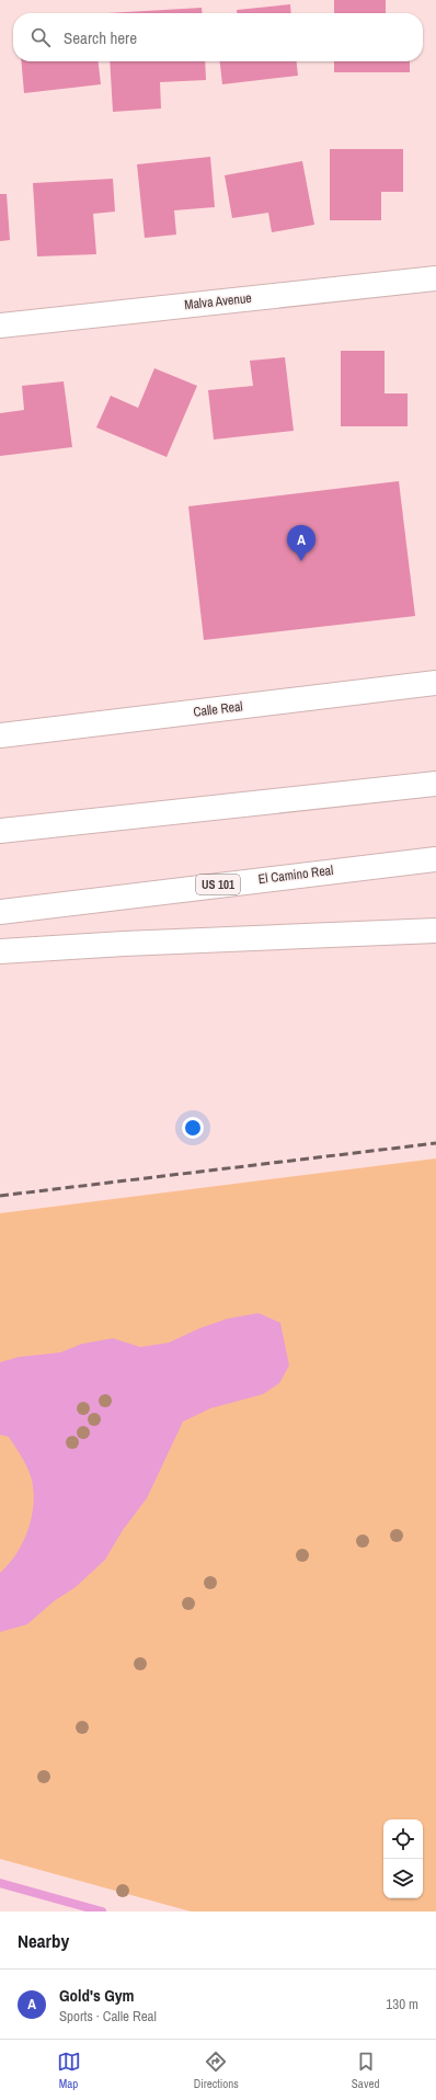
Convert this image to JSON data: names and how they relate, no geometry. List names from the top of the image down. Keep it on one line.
{"streets":{"main road":["Malva Avenue","Calle Real","El Camino Real","US 101"]},"page":{"search":"Search here","pins":"A","heading":"Nearby","list":[{"mark":"A","name":"Gold's Gym","note":"Sports · Calle Real","value":"130 m"}],"nav":["Map","Directions","Saved"]}}
